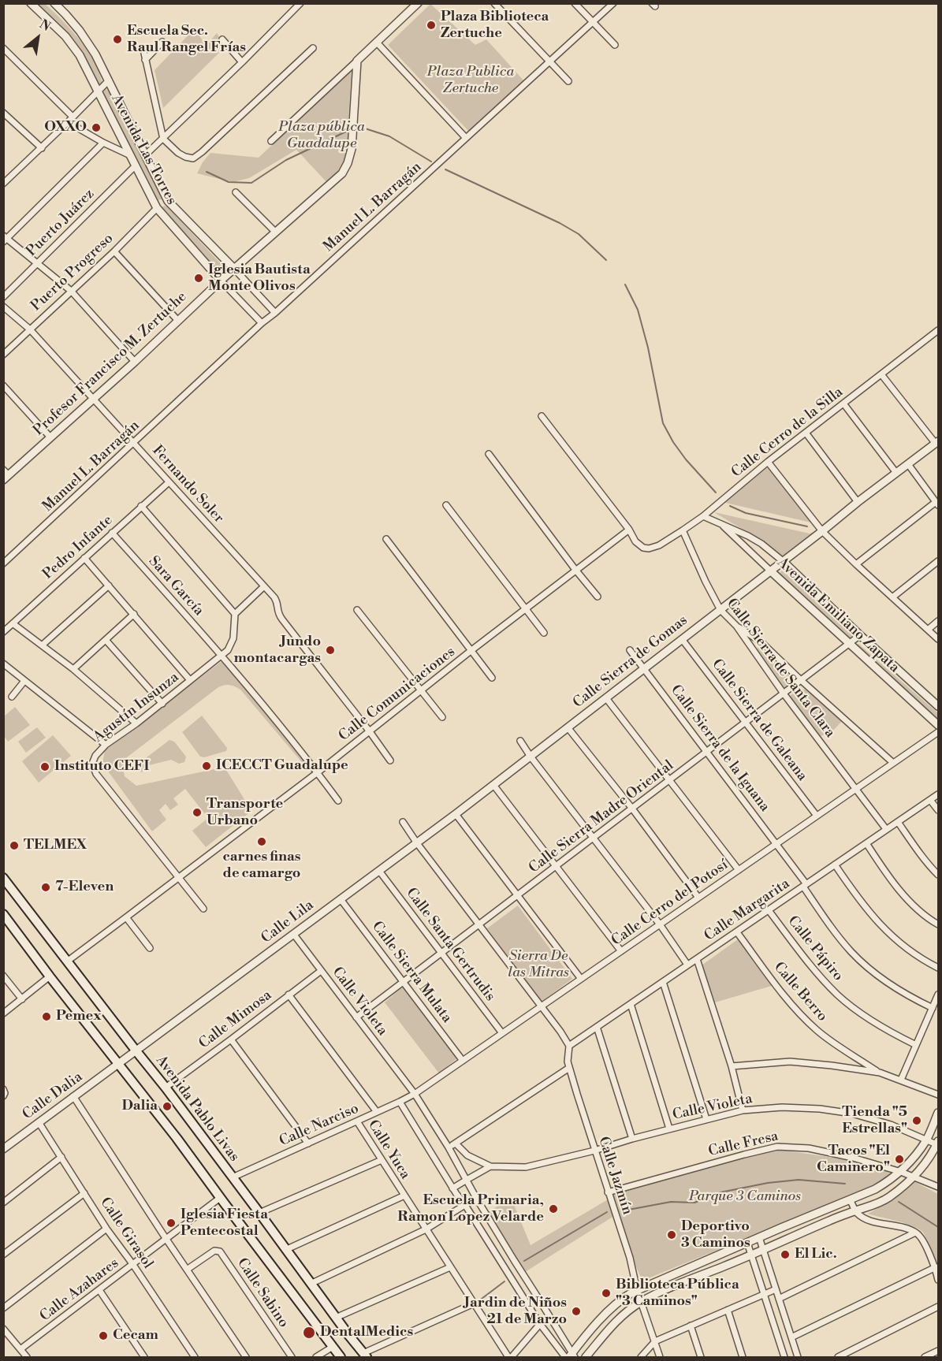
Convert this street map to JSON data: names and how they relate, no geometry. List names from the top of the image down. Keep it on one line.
{"streets":{"main road":["Avenida Pablo Livas"],"street":["Avenida Las Torres","Manuel L. Barragán","Puerto Juárez","Puerto Progreso","Profesor Francisco M. Zertuche","Calle Cerro de la Silla","Fernando Soler","Pedro Infante","Sara García","Avenida Emiliano Zapata","Calle Sierra de Gomas","Calle Sierra de Santa Clara","Calle Comunicaciones","Agustín Insunza","Calle Sierra de Galeana","Calle Sierra de la Iguana","Calle Sierra Madre Oriental","Calle Cerro del Potosí","Calle Margarita","Calle Lila","Calle Santa Gertrudis","Calle Pápiro","Calle Sierra Mulata","Calle Berro","Calle Violeta","Calle Mimosa","Calle Dalia","Calle Narciso","Calle Fresa","Calle Yuca","Calle Jazmín","Calle Girasol","Calle Azahares","Calle Sabino"]},"crossings":[["Avenida Las Torres","Manuel L. Barragán"],["Avenida Las Torres","Puerto Juárez"],["Avenida Las Torres","Puerto Progreso"],["Avenida Las Torres","Profesor Francisco M. Zertuche"],["Manuel L. Barragán","Fernando Soler"],["Puerto Progreso","Fernando Soler"],["Profesor Francisco M. Zertuche","Fernando Soler"],["Calle Cerro de la Silla","Avenida Emiliano Zapata"],["Calle Cerro de la Silla","Calle Sierra de Santa Clara"],["Calle Cerro de la Silla","Calle Comunicaciones"],["Fernando Soler","Pedro Infante"],["Fernando Soler","Calle Comunicaciones"],["Pedro Infante","Sara García"],["Sara García","Calle Comunicaciones"],["Sara García","Agustín Insunza"],["Avenida Emiliano Zapata","Calle Sierra de Gomas"],["Avenida Emiliano Zapata","Calle Sierra Madre Oriental"],["Calle Sierra de Gomas","Calle Sierra de Santa Clara"],["Calle Sierra de Gomas","Calle Sierra de Galeana"],["Calle Sierra de Gomas","Calle Sierra de la Iguana"],["Calle Sierra de Gomas","Calle Lila"],["Calle Sierra de Santa Clara","Calle Sierra Madre Oriental"],["Calle Sierra de Santa Clara","Calle Cerro del Potosí"],["Calle Sierra de Santa Clara","Calle Margarita"],["Calle Comunicaciones","Agustín Insunza"],["Calle Comunicaciones","Avenida Pablo Livas"],["Calle Sierra de Galeana","Calle Sierra Madre Oriental"],["Calle Sierra de Galeana","Calle Cerro del Potosí"],["Calle Sierra de la Iguana","Calle Sierra Madre Oriental"],["Calle Sierra de la Iguana","Calle Cerro del Potosí"],["Calle Sierra de la Iguana","Calle Margarita"],["Calle Sierra Madre Oriental","Calle Santa Gertrudis"],["Calle Sierra Madre Oriental","Calle Sierra Mulata"],["Calle Sierra Madre Oriental","Calle Violeta"],["Calle Cerro del Potosí","Calle Santa Gertrudis"],["Calle Cerro del Potosí","Calle Sierra Mulata"],["Calle Cerro del Potosí","Calle Violeta"],["Calle Cerro del Potosí","Calle Narciso"],["Calle Margarita","Calle Pápiro"],["Calle Margarita","Calle Berro"],["Calle Margarita","Calle Jazmín"],["Calle Lila","Calle Santa Gertrudis"],["Calle Lila","Calle Sierra Mulata"],["Calle Lila","Calle Violeta"],["Calle Lila","Calle Dalia"],["Calle Lila","Avenida Pablo Livas"],["Calle Violeta","Calle Mimosa"],["Calle Violeta","Calle Narciso"],["Calle Violeta","Calle Jazmín"],["Calle Mimosa","Avenida Pablo Livas"],["Calle Dalia","Calle Girasol"],["Avenida Pablo Livas","Calle Narciso"],["Calle Narciso","Calle Yuca"],["Calle Fresa","Calle Jazmín"],["Calle Girasol","Calle Azahares"]],"parks":["Plaza Publica Zertuche","Plaza pública Guadalupe","Sierra De las Mitras","Parque 3 Caminos"],"places":["Plaza Biblioteca Zertuche","Escuela Sec. Raul Rangel Frías","OXXO","Iglesia Bautista Monte Olivos","Jundo montacargas","ICECCT Guadalupe","Instituto CEFI","Transporte Urbano","carnes finas de camargo","TELMEX","7-Eleven","Pemex","Dalia","Tienda \"5 Estrellas\"","Tacos \"El Caminero\"","Escuela Primaria, Ramon Lopez Velarde","Iglesia Fiesta Pentecostal","Deportivo 3 Caminos","El Lic.","Biblioteca Pública \"3 Caminos\"","Jardin de Niños 21 de Marzo","DentalMedics","Cecam"],"north":"top right"}
